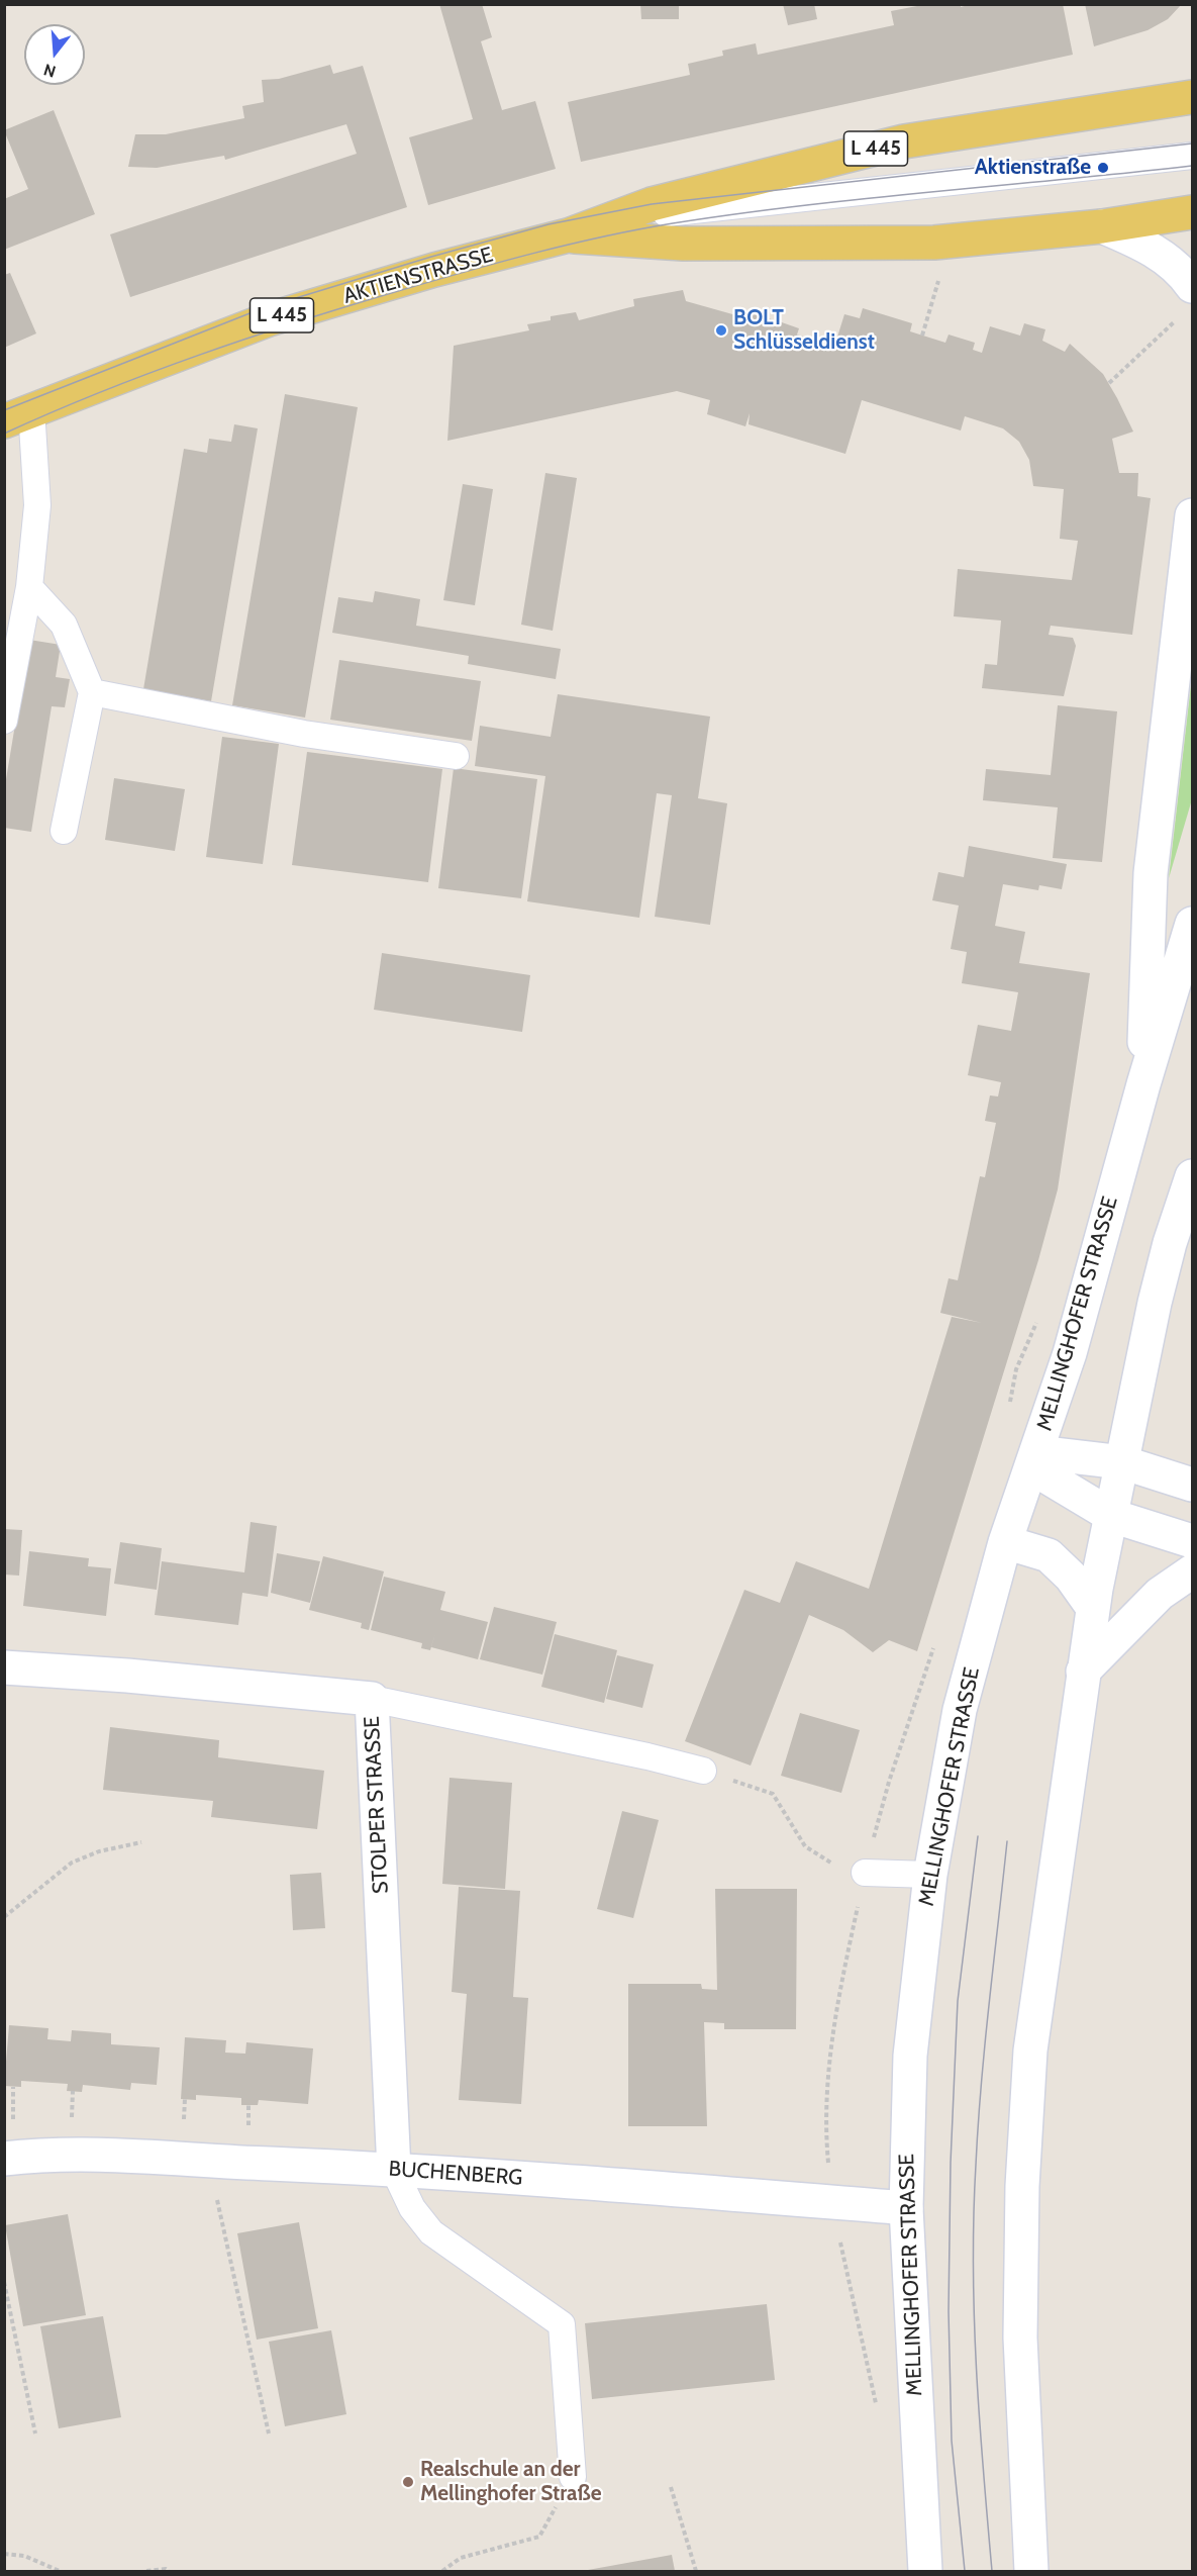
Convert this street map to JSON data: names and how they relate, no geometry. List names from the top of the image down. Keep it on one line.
{"streets":{"main road":["L 445","AKTIENSTRASSE","MELLINGHOFER STRASSE","STOLPER STRASSE","BUCHENBERG"]},"crossings":[["MELLINGHOFER STRASSE","BUCHENBERG"],["STOLPER STRASSE","BUCHENBERG"]],"places":["Aktienstraße","BOLT Schlüsseldienst","Realschule an der Mellinghofer Straße"],"north":"bottom"}
